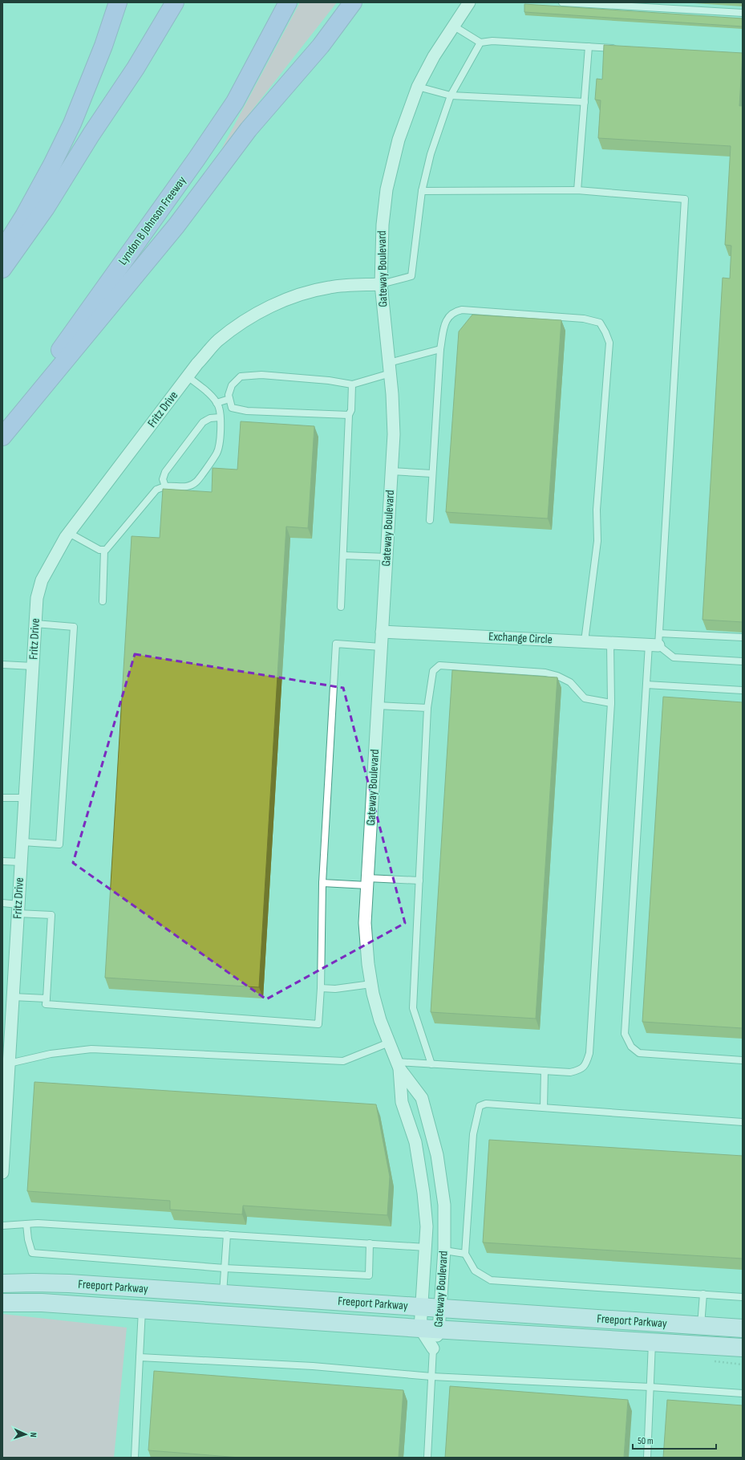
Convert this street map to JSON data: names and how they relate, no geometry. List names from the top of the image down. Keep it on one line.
{"streets":{"highway":["Lyndon B Johnson Freeway"],"main road":["Freeport Parkway"],"street":["Gateway Boulevard","Fritz Drive","Exchange Circle"]},"crossings":[["Gateway Boulevard","Fritz Drive"],["Gateway Boulevard","Exchange Circle"],["Gateway Boulevard","Freeport Parkway"]],"scale_bar":"50 m","north":"right"}
